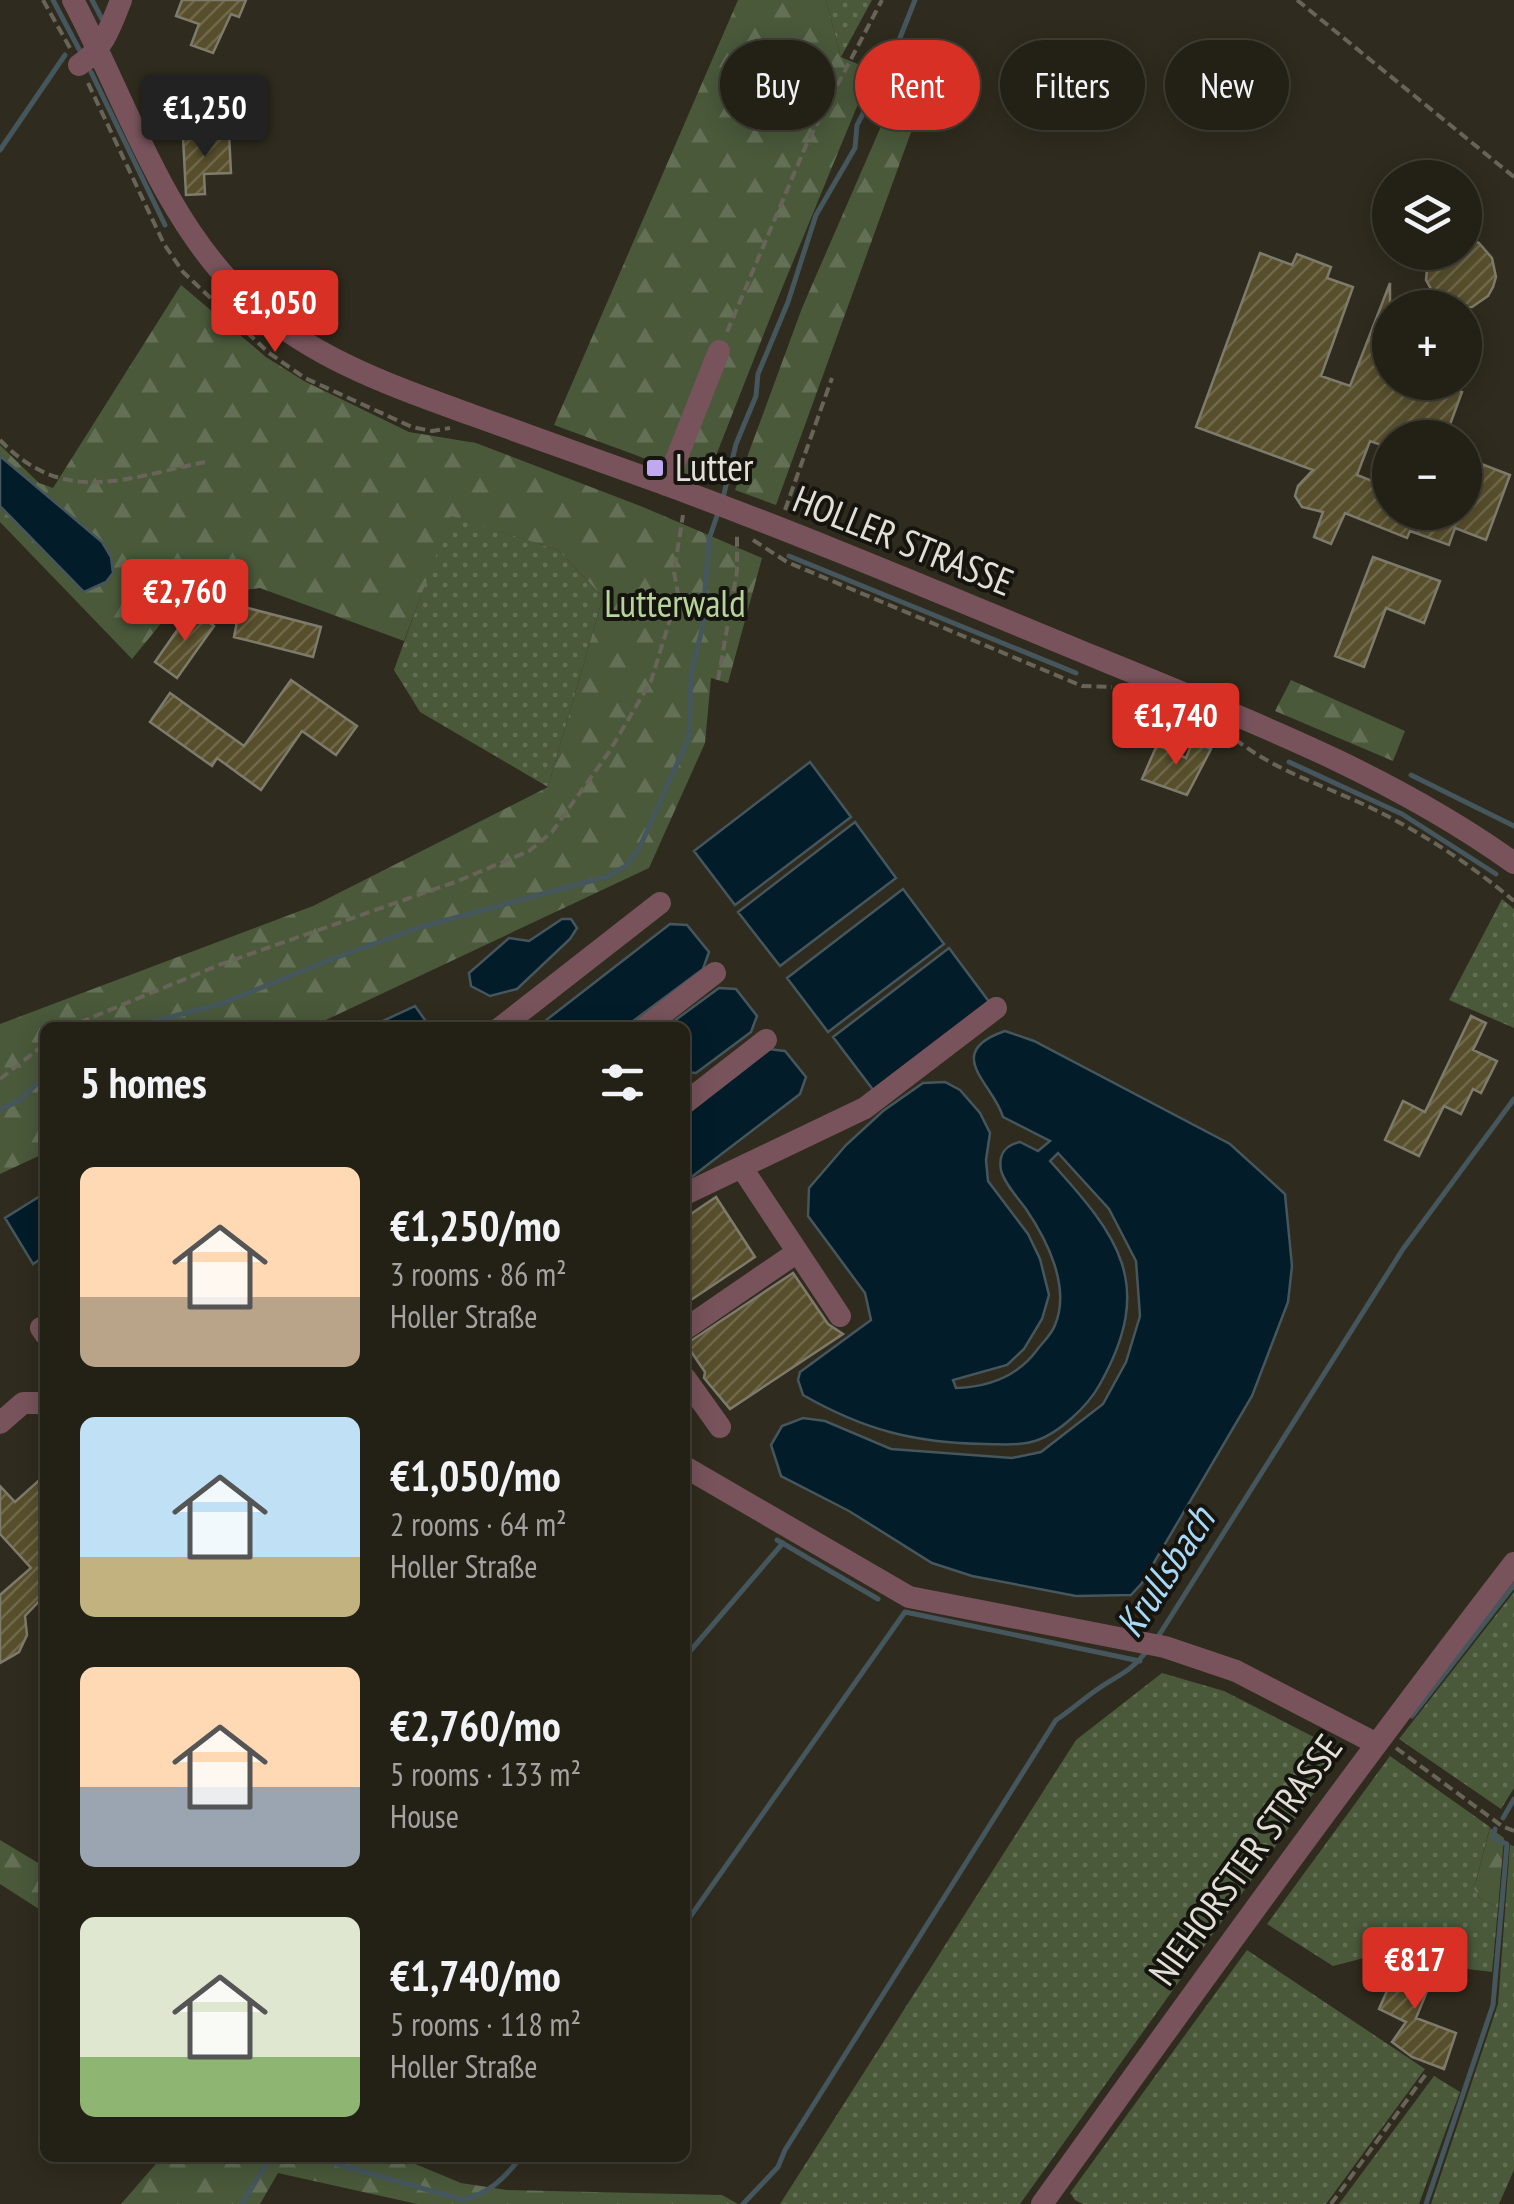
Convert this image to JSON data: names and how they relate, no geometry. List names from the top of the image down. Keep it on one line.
{"streets":{"street":["HOLLER STRASSE","NIEHORSTER STRASSE"]},"water":["Krullsbach"],"parks":["Lutterwald"],"places":{"transit":["Lutter"]},"page":{"chip":["Buy","Rent","Filters","New"],"price":["€1,250","€1,050","€2,760","€1,740","€817"],"map_buttons":["+","−"],"heading":"5 homes","list":[{"name":"€1,250/mo","note":"3 rooms · 86 m² · Holler Straße"},{"name":"€1,050/mo","note":"2 rooms · 64 m² · Holler Straße"},{"name":"€2,760/mo","note":"5 rooms · 133 m² · House"},{"name":"€1,740/mo","note":"5 rooms · 118 m² · Holler Straße"}]}}
